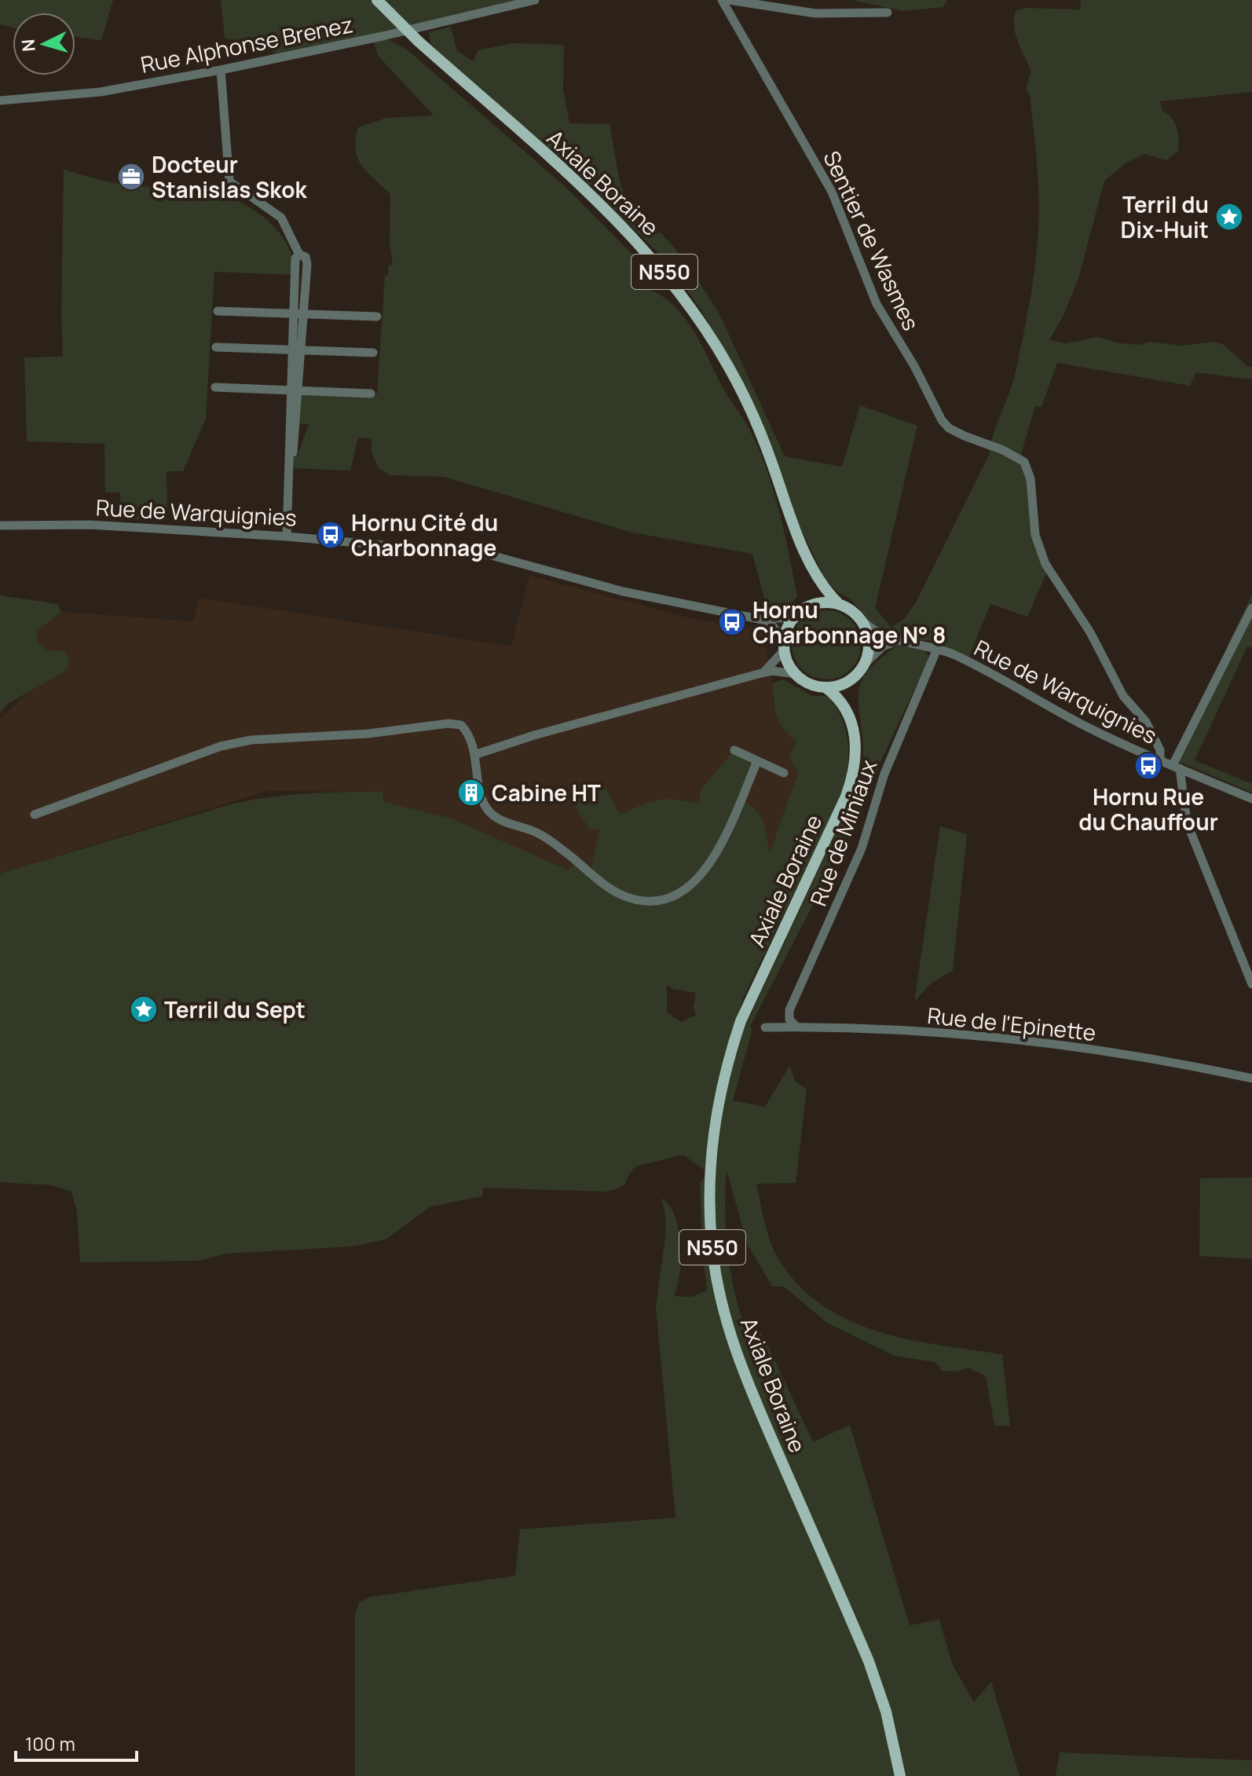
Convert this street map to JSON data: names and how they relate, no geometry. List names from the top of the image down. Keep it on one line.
{"streets":{"main road":["Axiale Boraine","N550"],"street":["Rue Alphonse Brenez","Sentier de Wasmes","Rue de Warquignies","Rue de Miniaux","Rue de l'Epinette"]},"crossings":[["Axiale Boraine","Rue de Warquignies"],["Sentier de Wasmes","Rue de Warquignies"],["Rue de Warquignies","Rue de Miniaux"],["Rue de Miniaux","Rue de l'Epinette"]],"places":{"office":["Docteur Stanislas Skok"],"place":["Terril du Dix-Huit","Terril du Sept"],"bus stop":["Hornu Cité du Charbonnage","Hornu Charbonnage N° 8","Hornu Rue du Chauffour"],"building":["Cabine HT"]},"scale_bar":"100 m","north":"left"}
